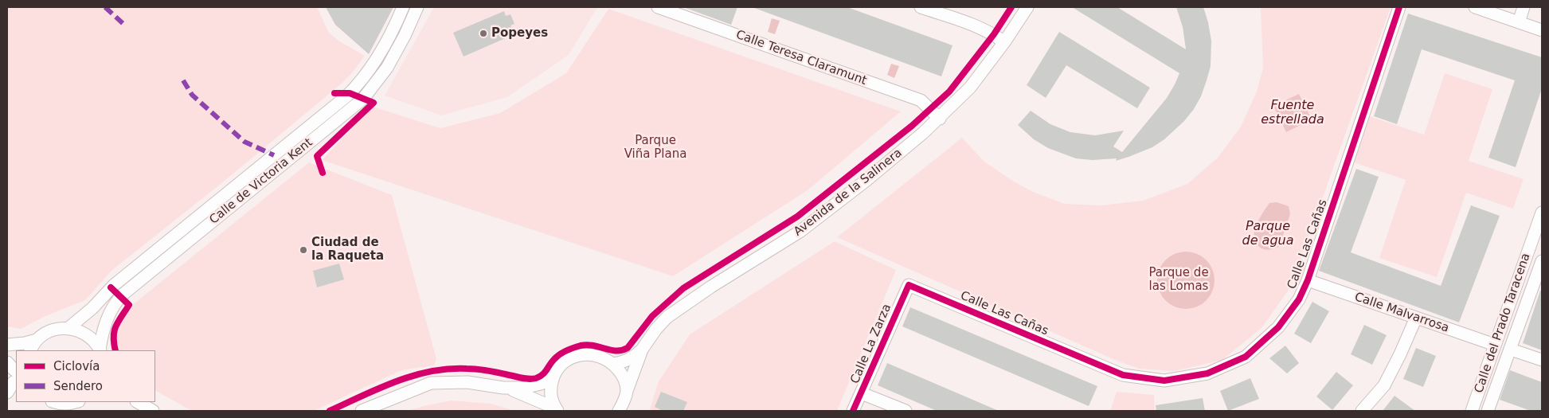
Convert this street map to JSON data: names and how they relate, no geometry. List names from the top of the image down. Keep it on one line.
{"streets":{"street":["Calle Teresa Claramunt","Calle de Victoria Kent","Avenida de la Salinera","Calle Las Cañas","Calle Malvarrosa","Calle del Prado Taracena","Calle La Zarza"]},"crossings":[["Calle Teresa Claramunt","Avenida de la Salinera"],["Calle Las Cañas","Calle Malvarrosa"],["Calle Las Cañas","Calle La Zarza"],["Calle Malvarrosa","Calle del Prado Taracena"]],"water":["Fuente estrellada","Parque de agua"],"parks":["Parque Viña Plana","Parque de las Lomas"],"places":["Popeyes","Ciudad de la Raqueta"],"legend":["Ciclovía","Sendero"]}
